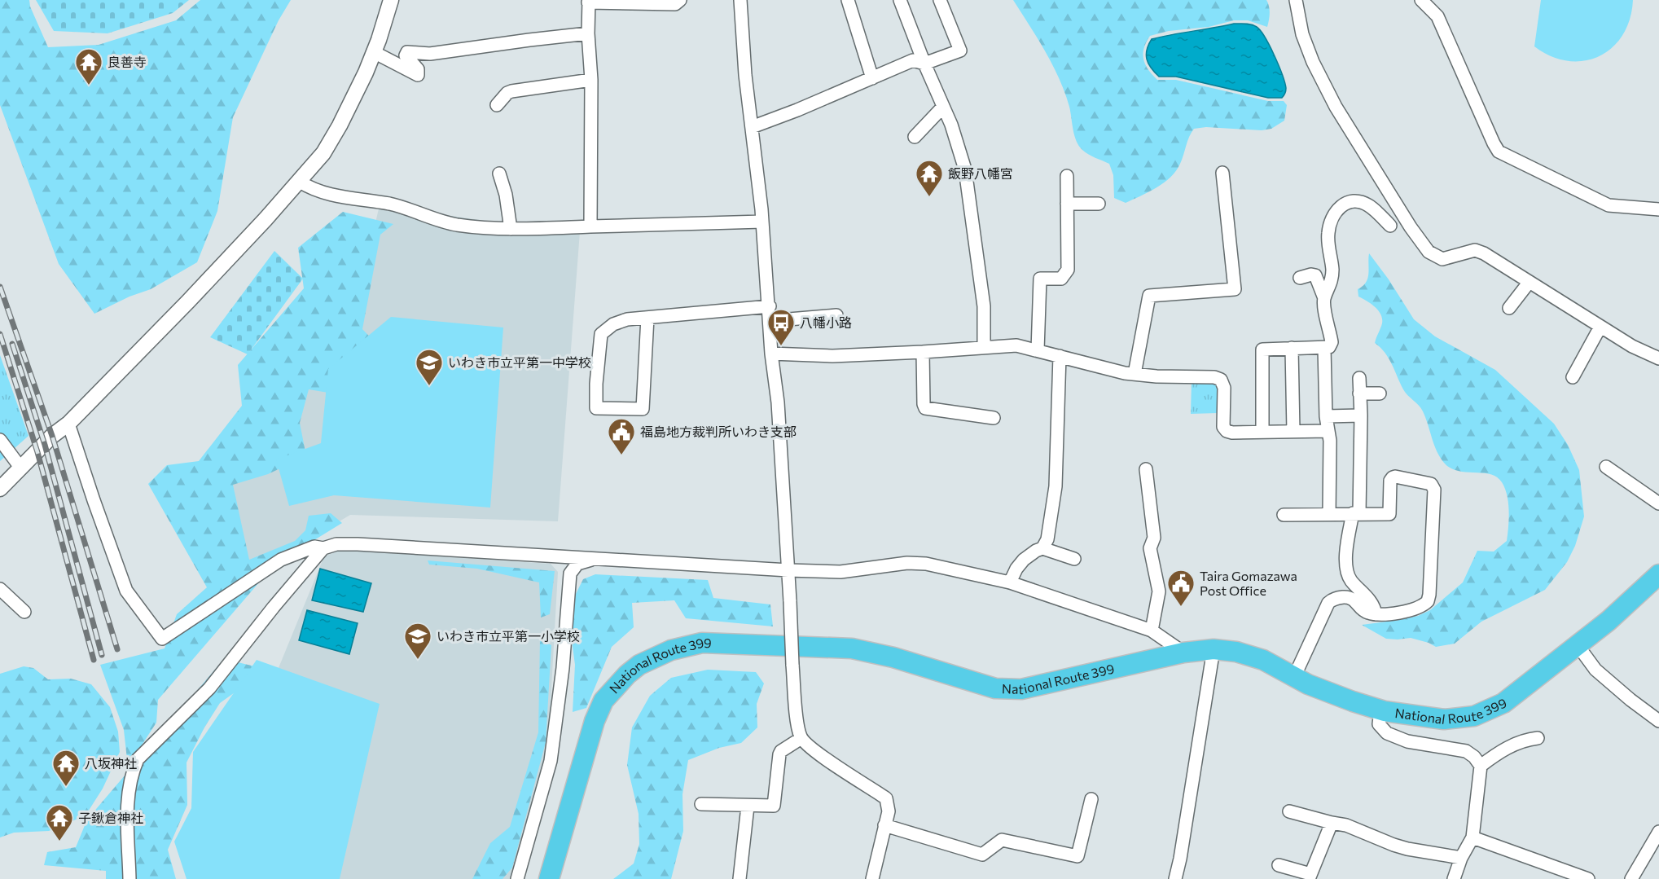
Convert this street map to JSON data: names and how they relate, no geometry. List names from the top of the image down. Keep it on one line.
{"streets":{"highway":["National Route 399"]},"places":{"temple":["良善寺","飯野八幡宮","八坂神社","子鍬倉神社"],"bus stop":["八幡小路"],"school or university":["いわき市立平第一中学校","いわき市立平第一小学校"],"public building":["福島地方裁判所いわき支部","Taira Gomazawa Post Office"]}}
